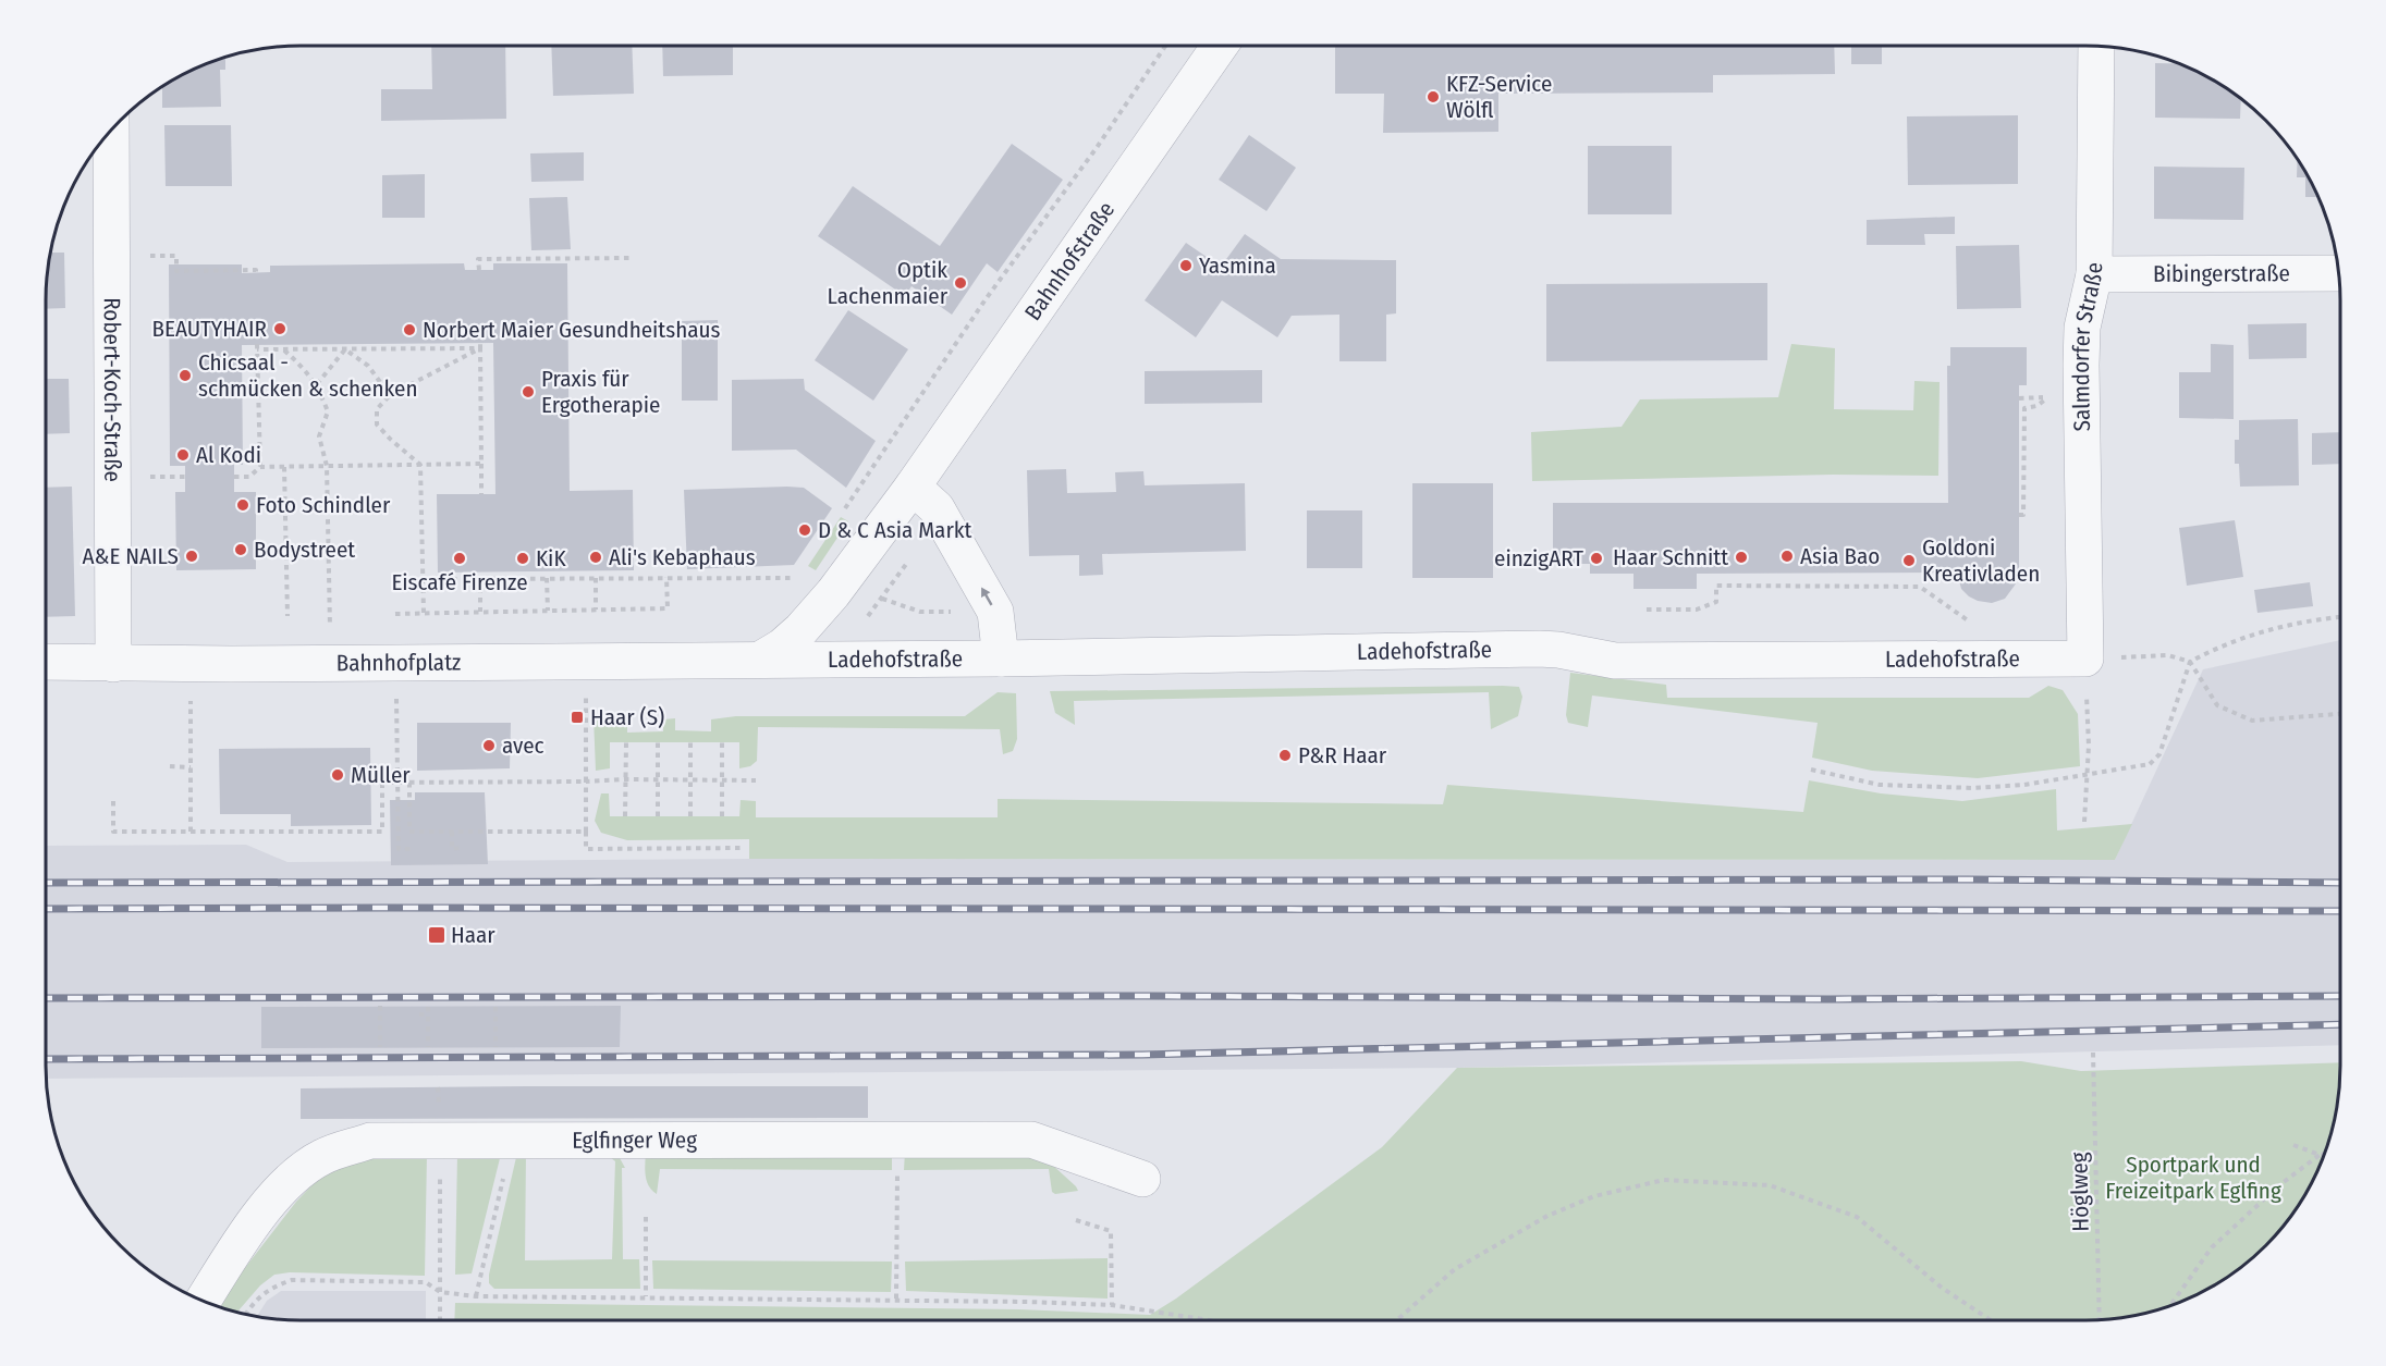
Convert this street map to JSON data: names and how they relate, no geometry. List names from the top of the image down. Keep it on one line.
{"streets":{"street":["Bahnhofstraße","Bibingerstraße","Salmdorfer Straße","Robert-Koch-Straße","Ladehofstraße","Bahnhofplatz","Eglfinger Weg"],"path":["Höglweg"]},"crossings":[["Bahnhofstraße","Ladehofstraße"],["Bahnhofstraße","Bahnhofplatz"],["Bibingerstraße","Salmdorfer Straße"],["Salmdorfer Straße","Ladehofstraße"],["Robert-Koch-Straße","Bahnhofplatz"],["Ladehofstraße","Bahnhofplatz"]],"parks":["Sportpark und Freizeitpark Eglfing"],"places":{"other":["KFZ-Service Wölfl","Yasmina","Optik Lachenmaier","BEAUTYHAIR","Norbert Maier Gesundheitshaus","Chicsaal - schmücken & schenken","Praxis für Ergotherapie","Al Kodi","Foto Schindler","D & C Asia Markt","Bodystreet","A&E NAILS","Asia Bao","Ali's Kebaphaus","Haar Schnitt","Eiscafé Firenze","KiK","einzigART","Goldoni Kreativladen","avec","P&R Haar","Müller"],"transit":["Haar (S)","Haar"]}}
